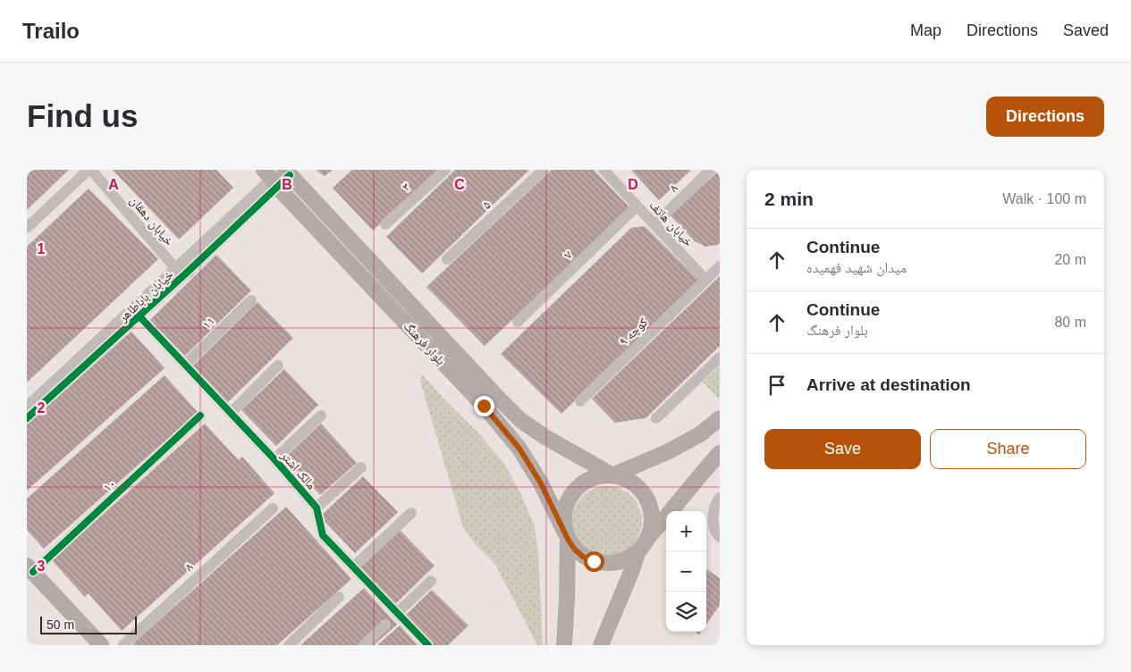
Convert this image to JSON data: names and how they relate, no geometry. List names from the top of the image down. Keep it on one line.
{"streets":{"main road":["بلوار فرهنگ"],"street":["۳","۸","۵","خیابان دهقان","خیابان هاتف","۷","خیابان باباطاهر","۱۱","کوچه ۹","مالک اشتر","۱۰"]},"crossings":[["۸","خیابان هاتف"],["خیابان دهقان","خیابان باباطاهر"],["خیابان هاتف","۷"],["خیابان هاتف","کوچه ۹"],["خیابان باباطاهر","بلوار فرهنگ"],["خیابان باباطاهر","مالک اشتر"],["۱۱","مالک اشتر"]],"scale_bar":"50 m","page":{"header":"Trailo","nav":["Map","Directions","Saved"],"buttons":["Directions",["Save","Share"]],"title":"Find us","heading":["2 min","Walk · 100 m"],"list":[["Continue","میدان شهید فهمیده","20 m"],["Continue","بلوار فرهنگ","80 m"],"Arrive at destination"],"map_buttons":["+","−"],"scale":"50 m"},"grid":{"columns":["A","B","C","D"],"rows":["1","2","3"]}}
